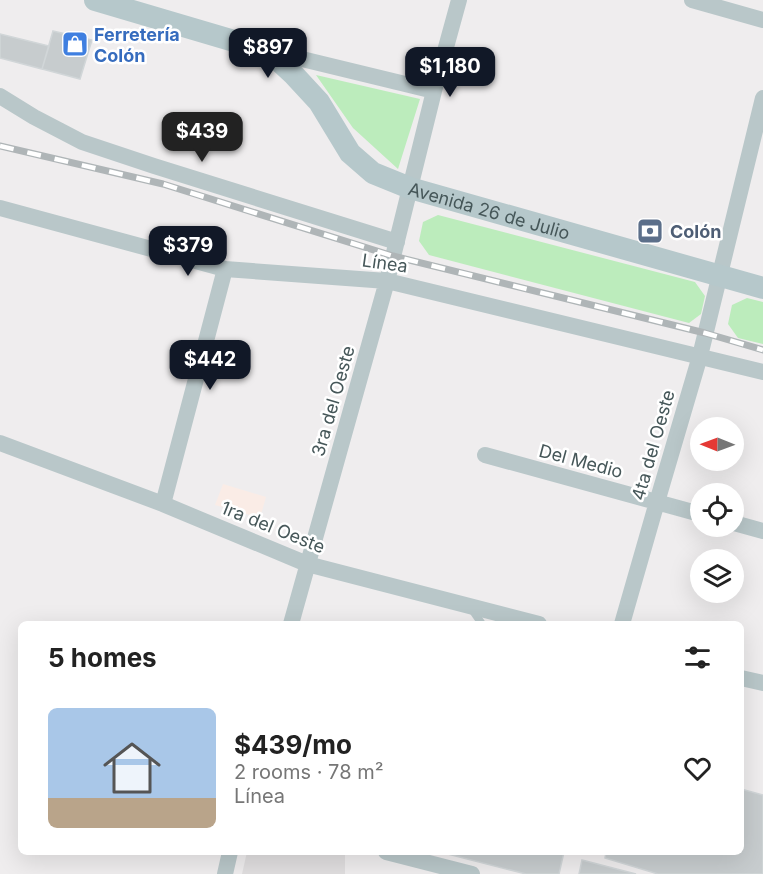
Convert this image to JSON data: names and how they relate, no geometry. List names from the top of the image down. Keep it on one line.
{"streets":{"main road":["Avenida 26 de Julio"],"street":["Línea","3ra del Oeste","4ta del Oeste","Del Medio","1ra del Oeste"]},"crossings":[["Avenida 26 de Julio","3ra del Oeste"],["Avenida 26 de Julio","4ta del Oeste"],["Línea","3ra del Oeste"],["Línea","4ta del Oeste"],["3ra del Oeste","1ra del Oeste"],["4ta del Oeste","Del Medio"]],"places":{"shop":["Ferretería Colón"],"bank":["Colón"]},"north":"left","page":{"price":["$897","$1,180","$439","$379","$442"],"heading":"5 homes","list":[{"name":"$439/mo","note":"2 rooms · 78 m² · Línea"}]}}
